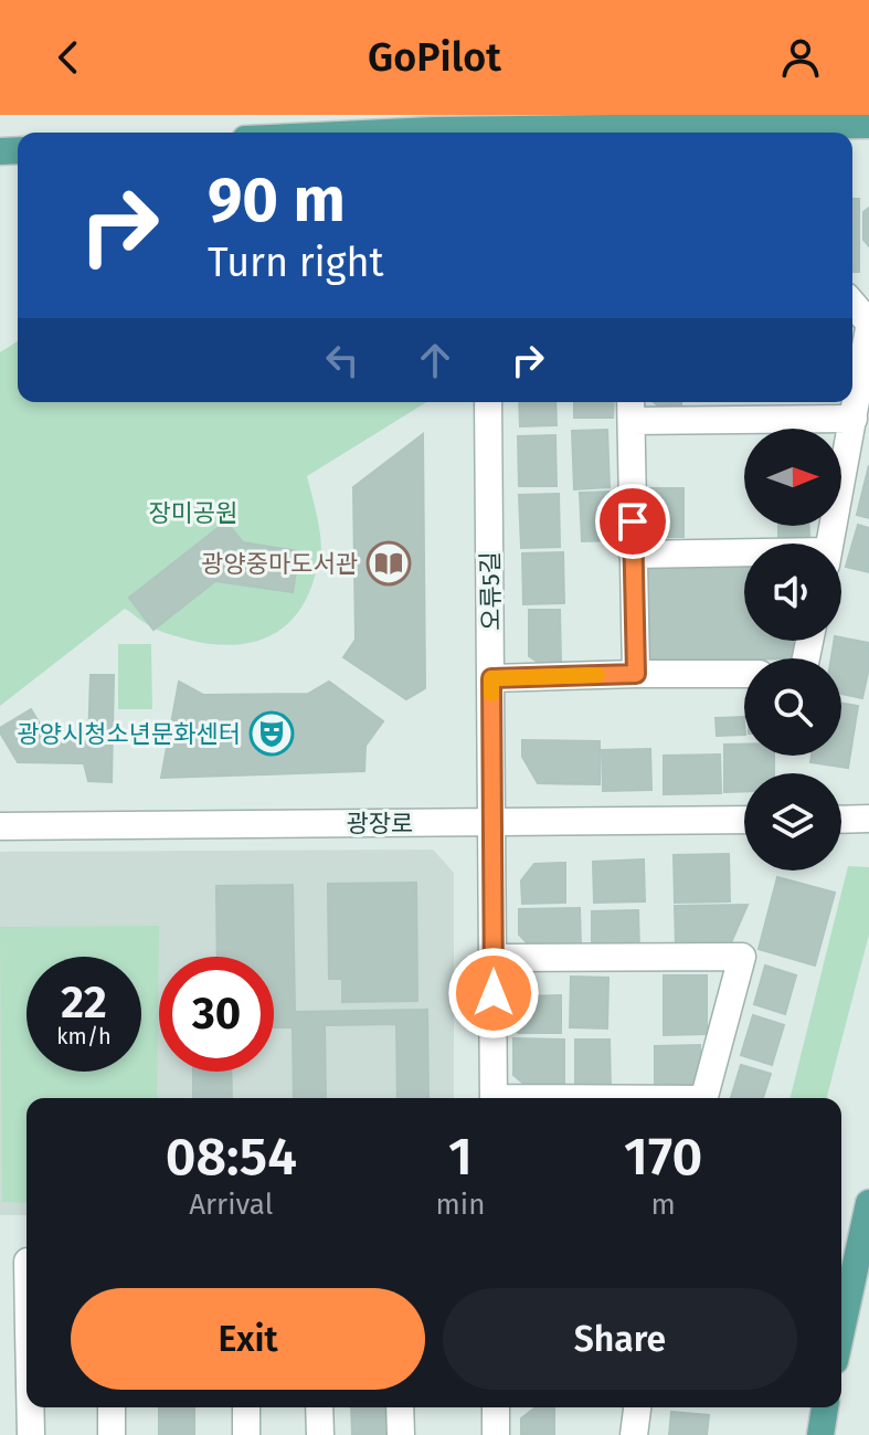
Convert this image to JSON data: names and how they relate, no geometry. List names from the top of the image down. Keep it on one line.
{"streets":{"street":["오류5길","광장로"]},"crossings":[["오류5길","광장로"]],"parks":["장미공원"],"places":{"library":["광양중마도서관"],"theatre":["광양시청소년문화센터"]},"north":"right","page":{"header":"GoPilot","turn":["90 m","Turn right"],"speed":"22 km/h","limit":"30","eta":["08:54","Arrival","1","min","170","m"],"buttons":["Exit","Share"]}}
